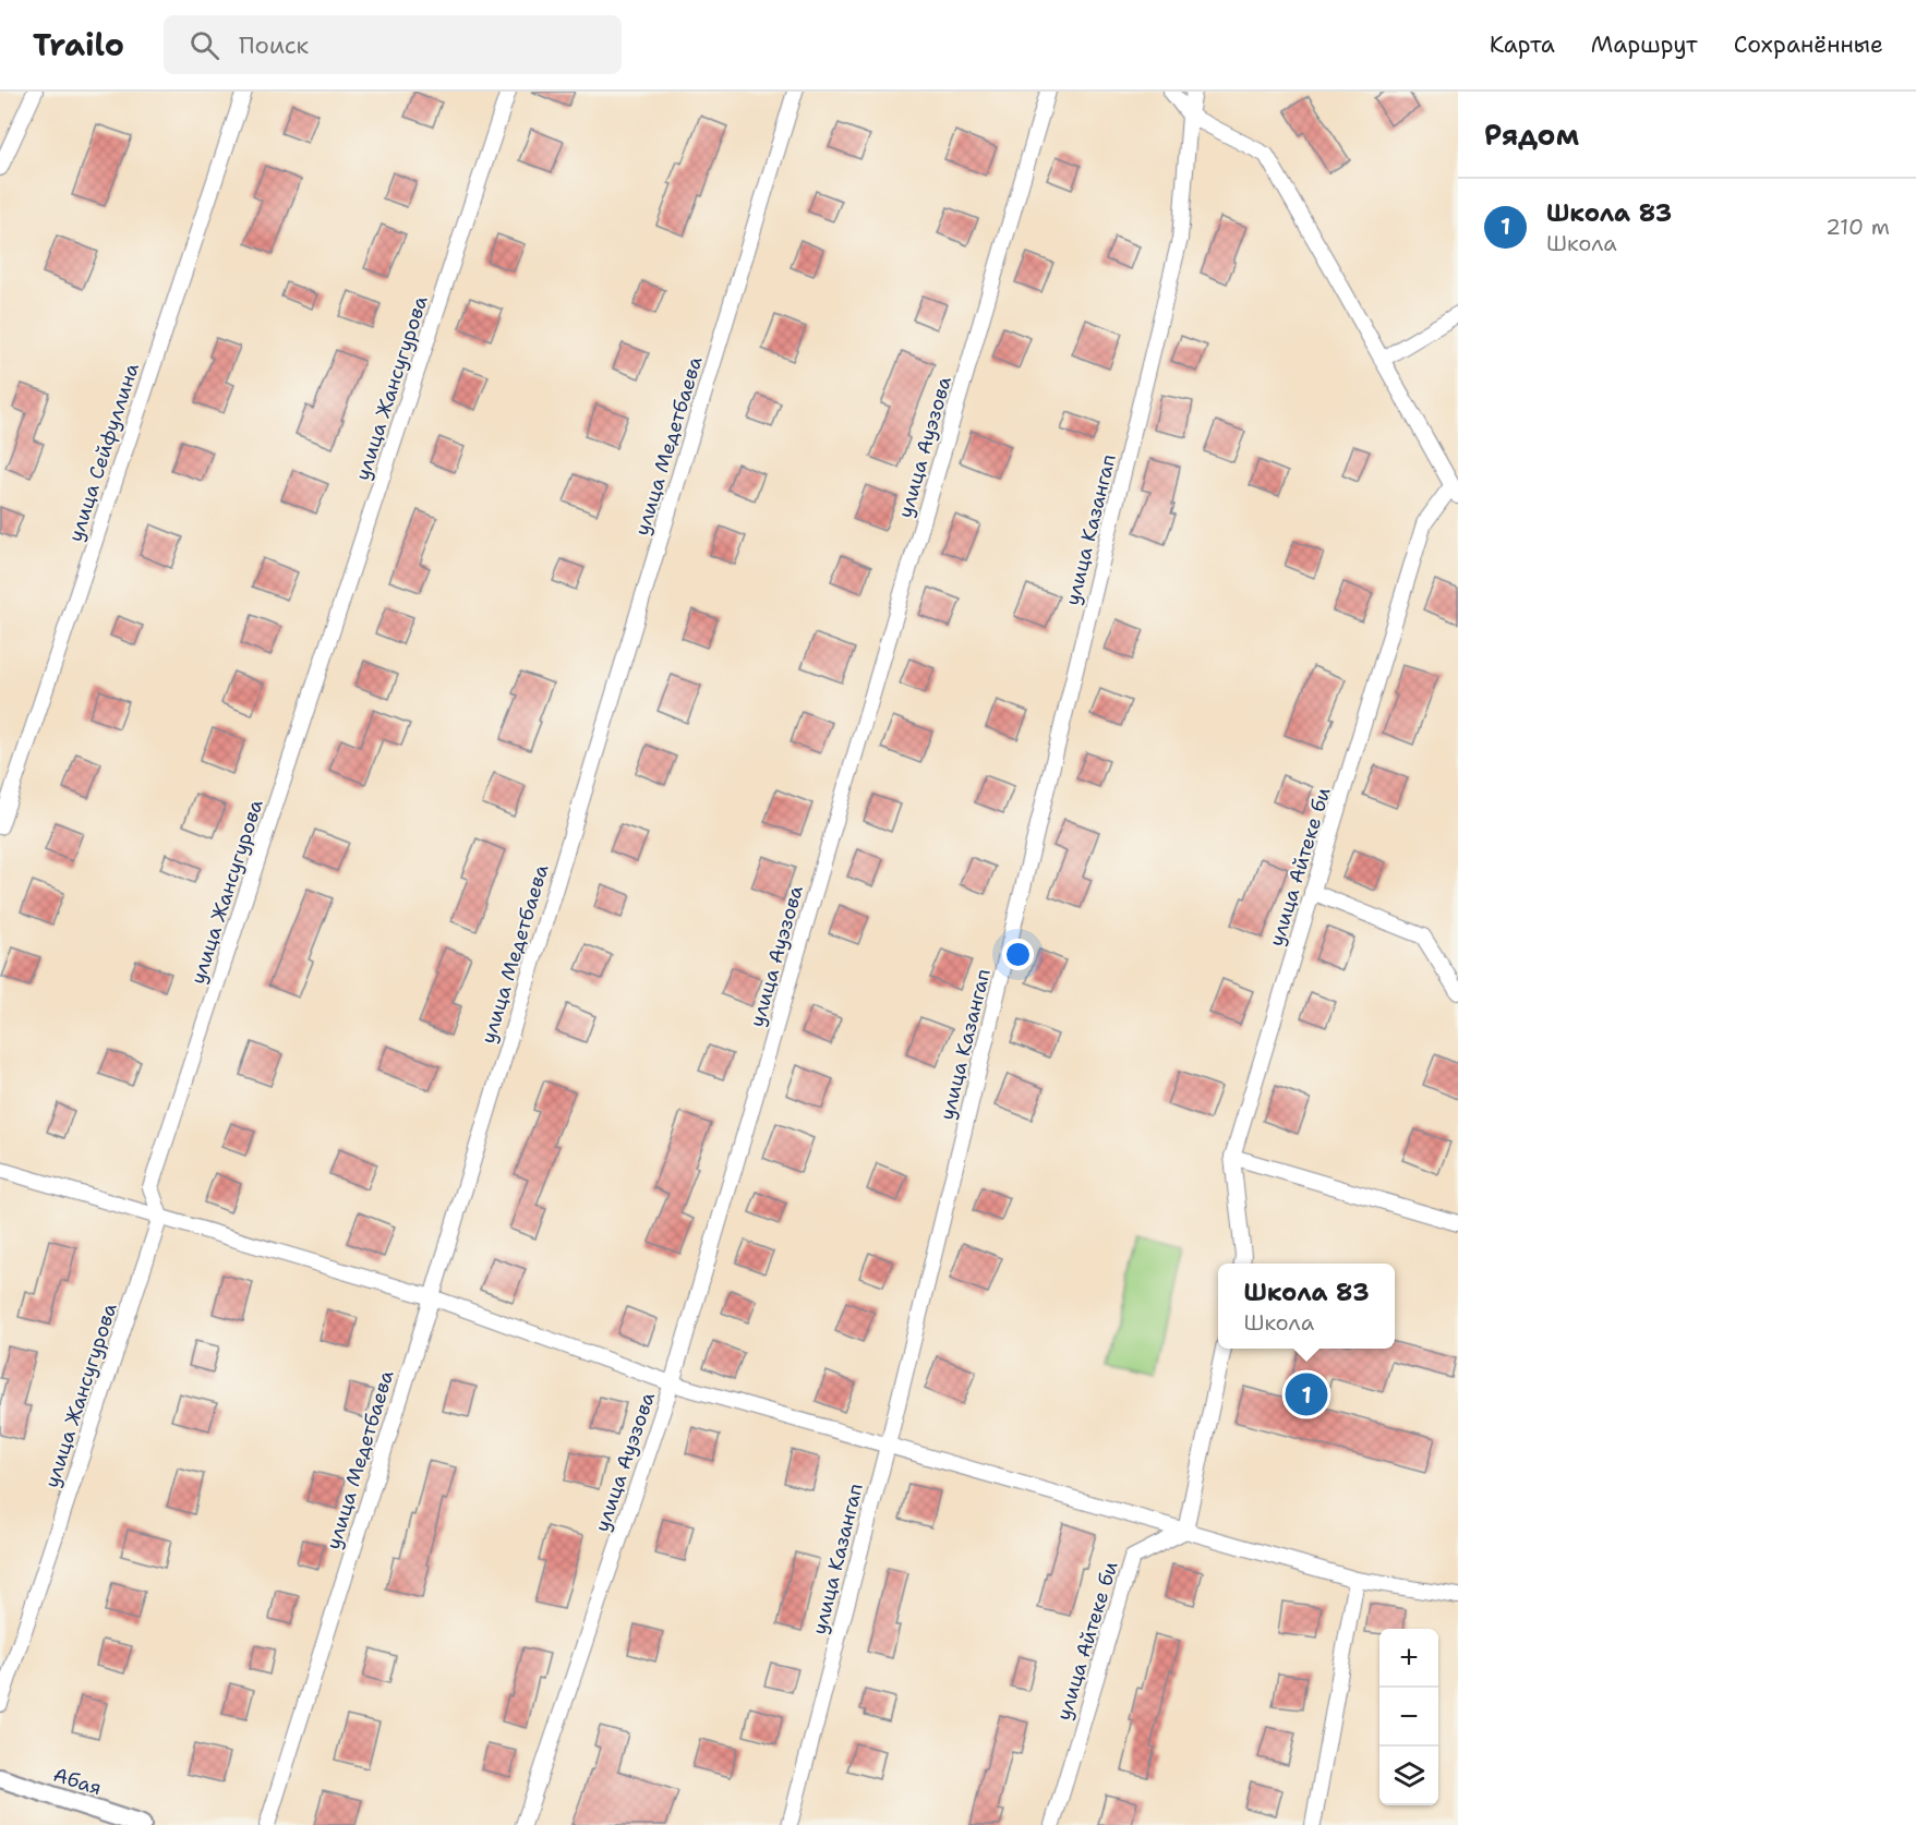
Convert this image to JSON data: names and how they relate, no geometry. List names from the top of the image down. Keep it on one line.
{"streets":{"street":["улица Жансугурова","улица Медетбаева","улица Ауэзова","улица Сейфуллина","улица Казангап","улица Айтеке би","Абая"]},"page":{"header":"Trailo","search":"Поиск","nav":["Карта","Маршрут","Сохранённые"],"heading":"Рядом","list":[{"mark":"1","name":"Школа 83","note":"Школа","value":"210 m"}],"popup":["Школа 83","Школа"],"pins":"1","map_buttons":["+","−"]}}
